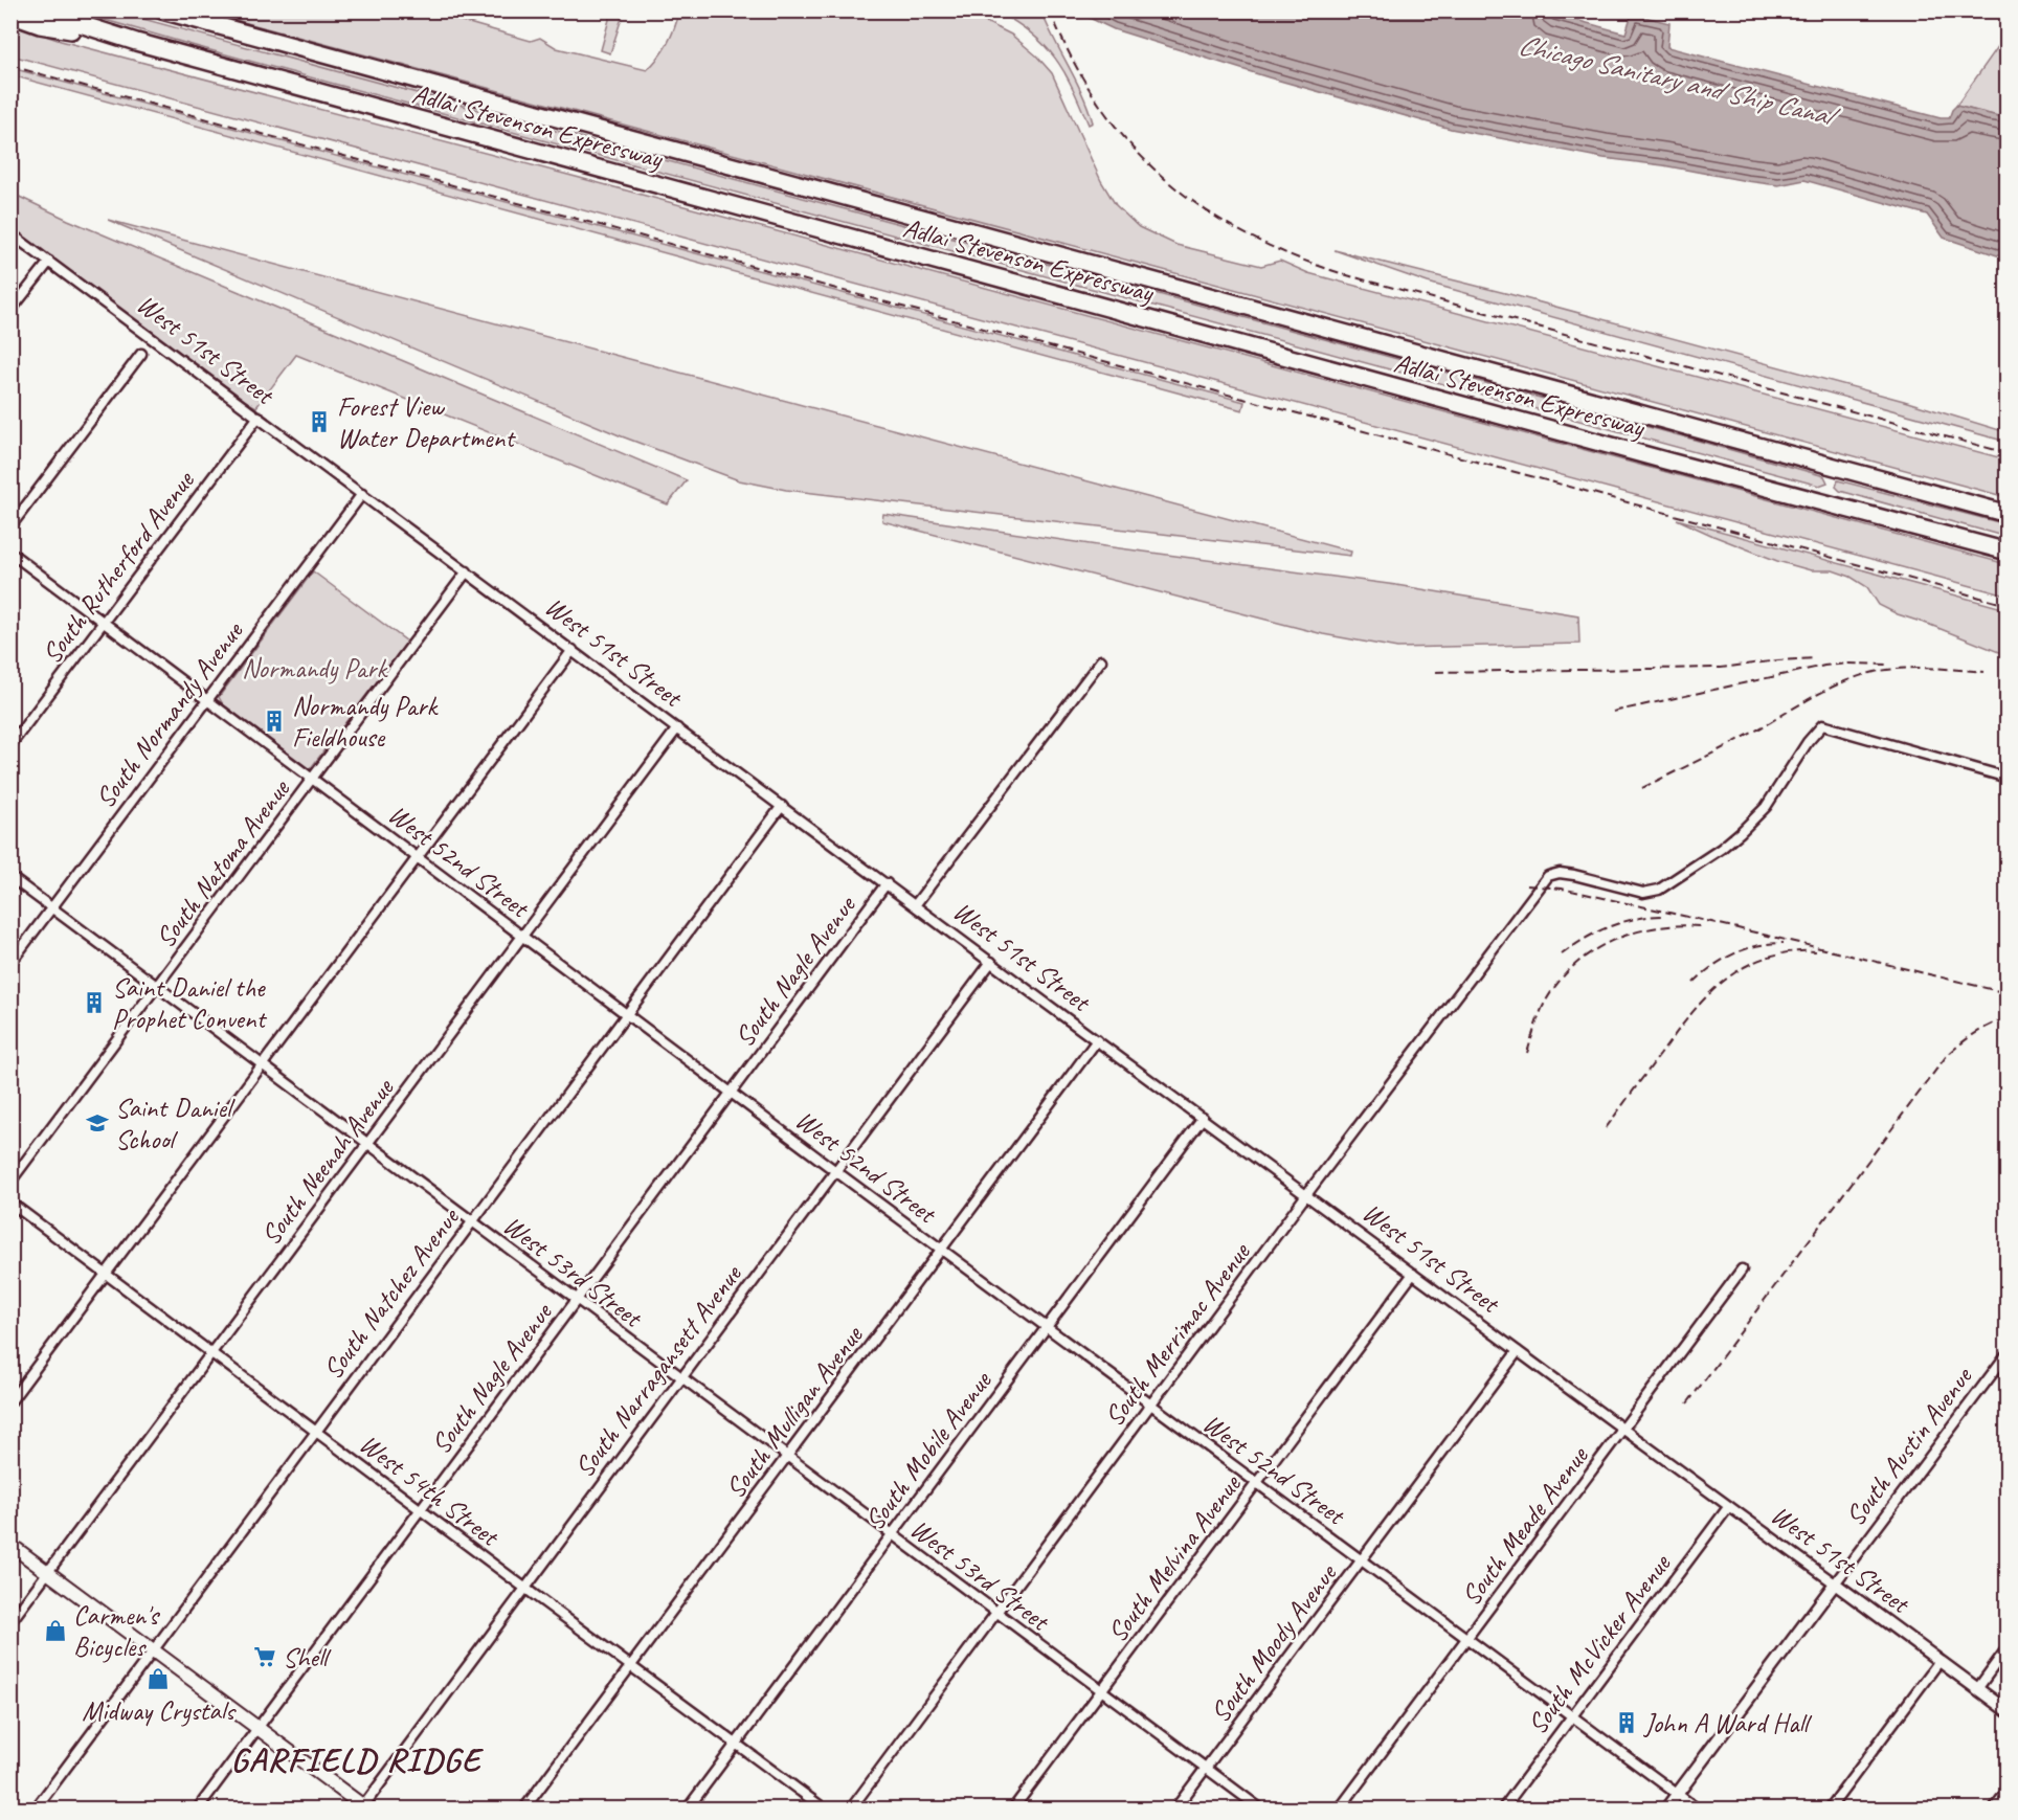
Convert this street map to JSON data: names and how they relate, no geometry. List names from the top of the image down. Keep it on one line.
{"streets":{"highway":["Adlai Stevenson Expressway"],"street":["West 51st Street","South Rutherford Avenue","South Normandy Avenue","West 52nd Street","South Natoma Avenue","South Nagle Avenue","South Neenah Avenue","West 53rd Street","South Natchez Avenue","South Merrimac Avenue","South Narragansett Avenue","South Mulligan Avenue","South Austin Avenue","South Mobile Avenue","West 54th Street","South Meade Avenue","South Melvina Avenue","South Moody Avenue","South McVicker Avenue"]},"crossings":[["West 51st Street","South Rutherford Avenue"],["West 51st Street","South Normandy Avenue"],["West 51st Street","South Natoma Avenue"],["West 51st Street","South Nagle Avenue"],["West 51st Street","South Neenah Avenue"],["West 51st Street","South Natchez Avenue"],["West 51st Street","South Merrimac Avenue"],["West 51st Street","South Narragansett Avenue"],["West 51st Street","South Mulligan Avenue"],["West 51st Street","South Austin Avenue"],["West 51st Street","South Mobile Avenue"],["West 51st Street","South Meade Avenue"],["West 51st Street","South Melvina Avenue"],["West 51st Street","South Moody Avenue"],["West 51st Street","South McVicker Avenue"],["South Rutherford Avenue","West 52nd Street"],["South Normandy Avenue","West 52nd Street"],["South Normandy Avenue","West 53rd Street"],["West 52nd Street","South Natoma Avenue"],["West 52nd Street","South Nagle Avenue"],["West 52nd Street","South Neenah Avenue"],["West 52nd Street","South Natchez Avenue"],["West 52nd Street","South Merrimac Avenue"],["West 52nd Street","South Narragansett Avenue"],["West 52nd Street","South Mulligan Avenue"],["West 52nd Street","South Austin Avenue"],["West 52nd Street","South Mobile Avenue"],["West 52nd Street","South Meade Avenue"],["West 52nd Street","South Melvina Avenue"],["West 52nd Street","South Moody Avenue"],["West 52nd Street","South McVicker Avenue"],["South Natoma Avenue","West 53rd Street"],["South Nagle Avenue","West 53rd Street"],["South Nagle Avenue","West 54th Street"],["South Neenah Avenue","West 53rd Street"],["South Neenah Avenue","West 54th Street"],["West 53rd Street","South Natchez Avenue"],["West 53rd Street","South Merrimac Avenue"],["West 53rd Street","South Narragansett Avenue"],["West 53rd Street","South Mulligan Avenue"],["West 53rd Street","South Mobile Avenue"],["West 53rd Street","South Melvina Avenue"],["West 53rd Street","South Moody Avenue"],["South Natchez Avenue","West 54th Street"],["South Narragansett Avenue","West 54th Street"],["South Mulligan Avenue","West 54th Street"],["South Mobile Avenue","West 54th Street"]],"districts":["GARFIELD RIDGE"],"water":["Chicago Sanitary and Ship Canal"],"parks":["Normandy Park"],"places":{"building":["Forest View Water Department","Normandy Park Fieldhouse","Saint Daniel the Prophet Convent","John A Ward Hall"],"school or university":["Saint Daniel School"],"shop":["Carmen's Bicycles","Midway Crystals"],"supermarket":["Shell"]}}
